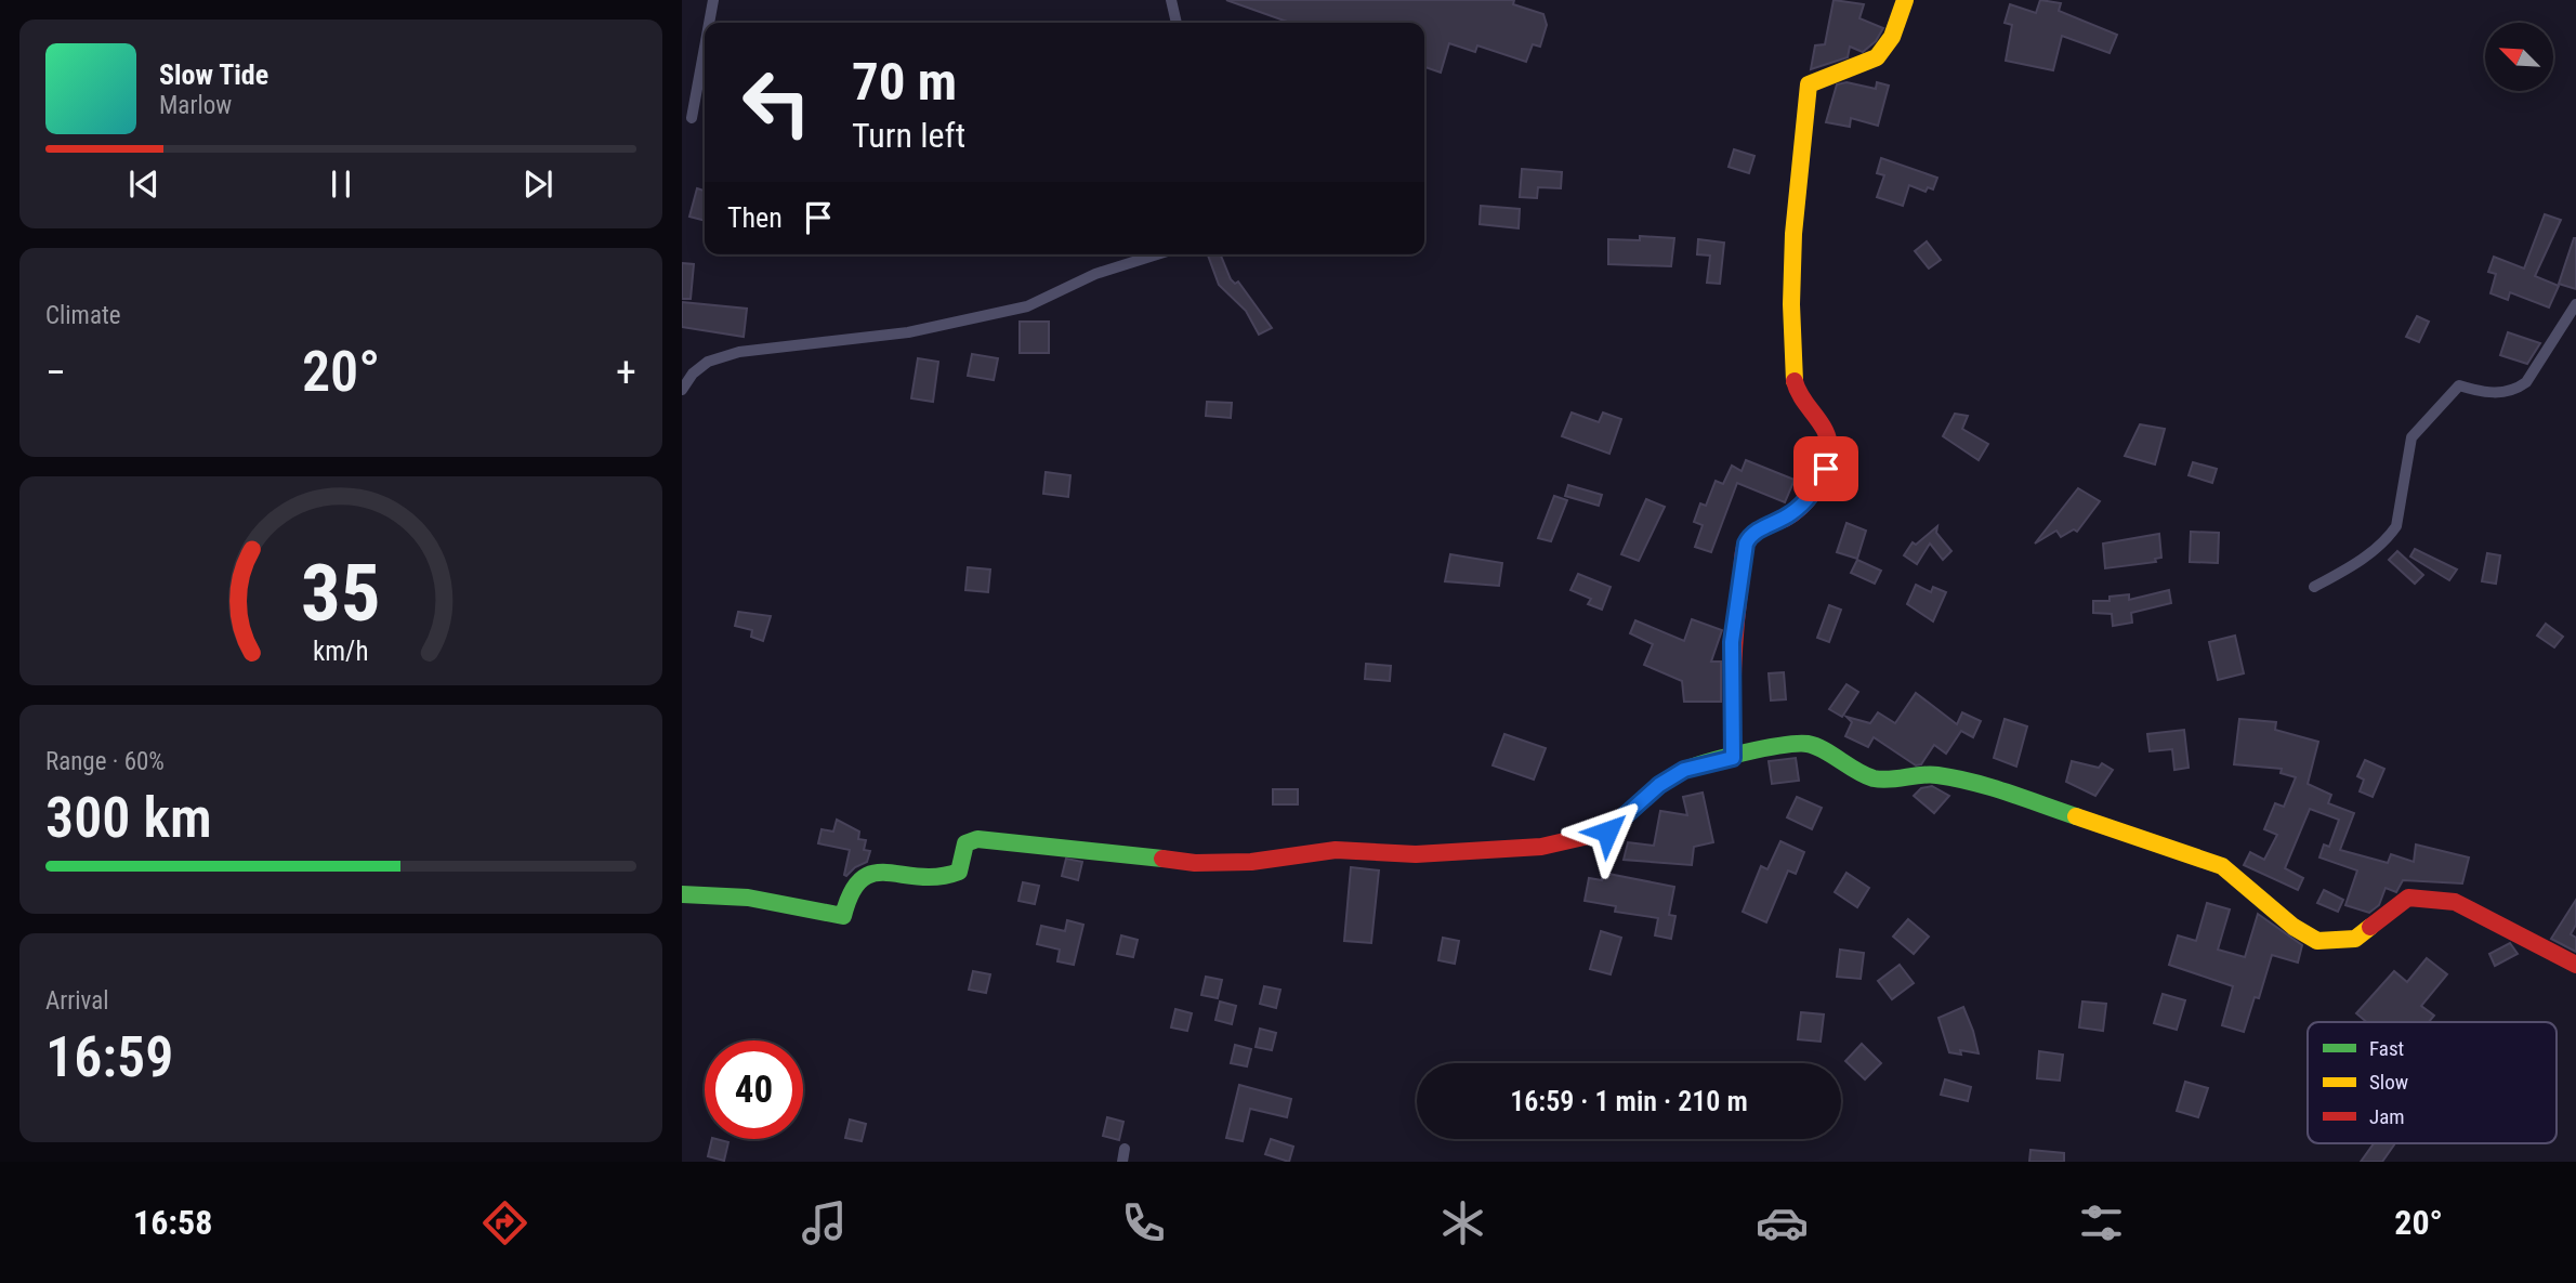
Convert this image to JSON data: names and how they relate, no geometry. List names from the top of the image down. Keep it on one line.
{"legend":["Fast","Slow","Jam"],"north":"top left","page":{"turn":["70 m","Turn left"],"song":["Slow Tide","Marlow"],"then":"Then","tile":["Climate",["Range · 60%","300 km"],["Arrival","16:59"]],"heat":["−","20°","+"],"limit":"40","trip":"16:59 · 1 min · 210 m","tabs":["16:58","20°"],"gauge":["35","km/h"]}}
